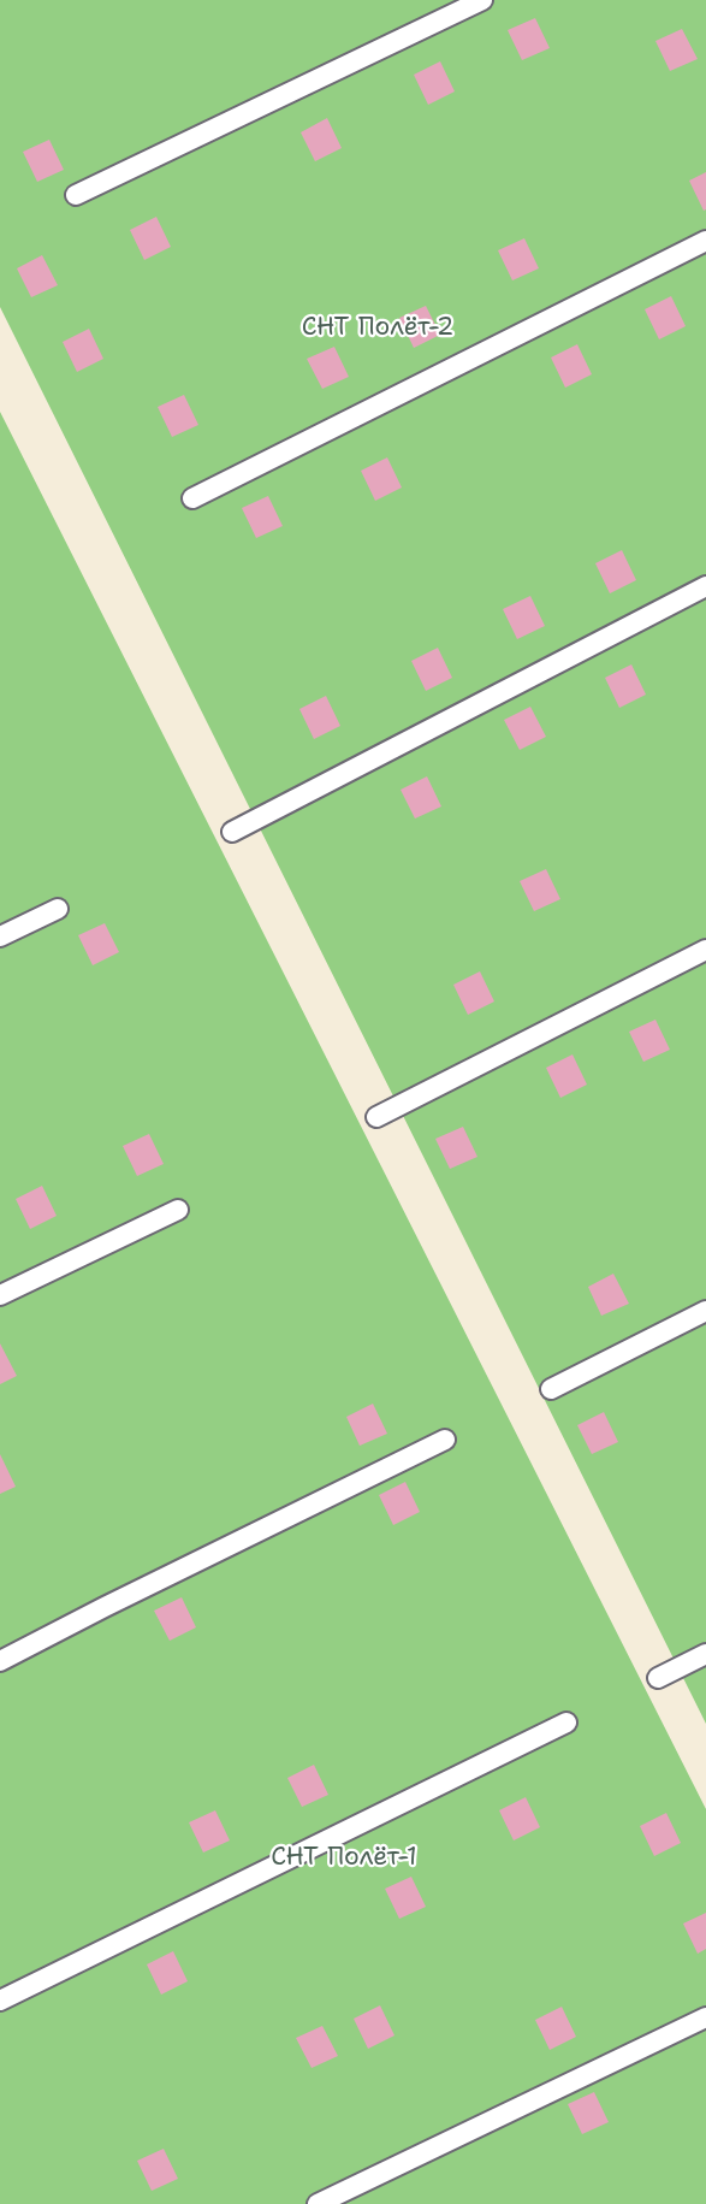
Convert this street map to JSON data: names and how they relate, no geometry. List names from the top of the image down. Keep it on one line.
{"parks":["СНТ Полёт-2","СНТ Полёт-1"]}
